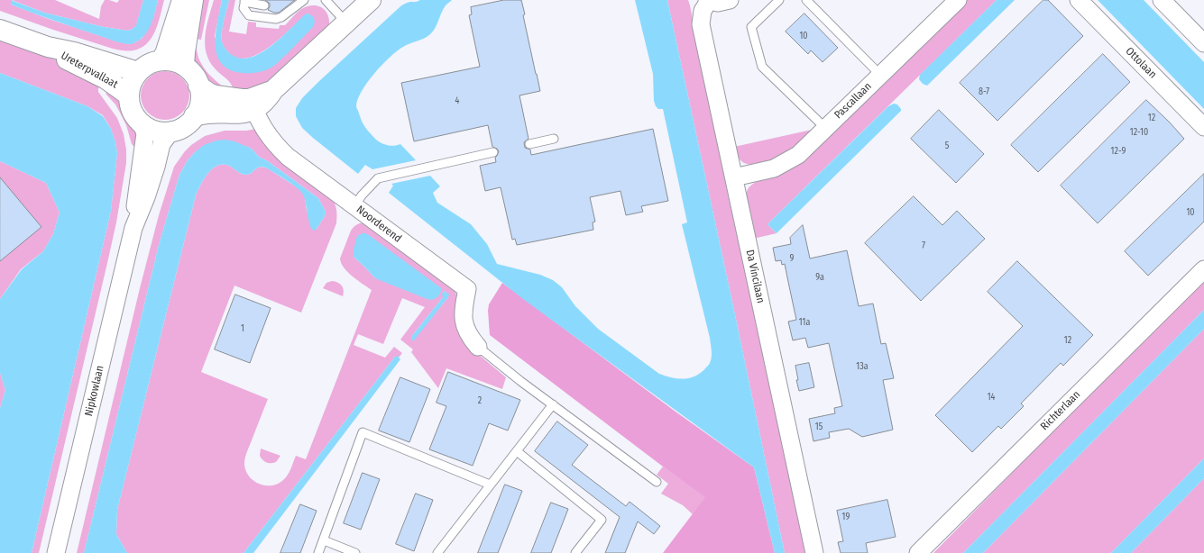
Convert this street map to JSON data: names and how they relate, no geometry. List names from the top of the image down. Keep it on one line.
{"streets":{"street":["Ottolaan","Ureterpvallaat","Pascallaan","Noorderend","Da Vincilaan","Nipkowlaan","Richterlaan"]},"crossings":[["Ureterpvallaat","Nipkowlaan"],["Pascallaan","Da Vincilaan"]],"house_numbers":["10","8-7","4","12","12-10","5","12-9","10","7","9","9a","11a","1","12","13a","14","2","15","19"]}
